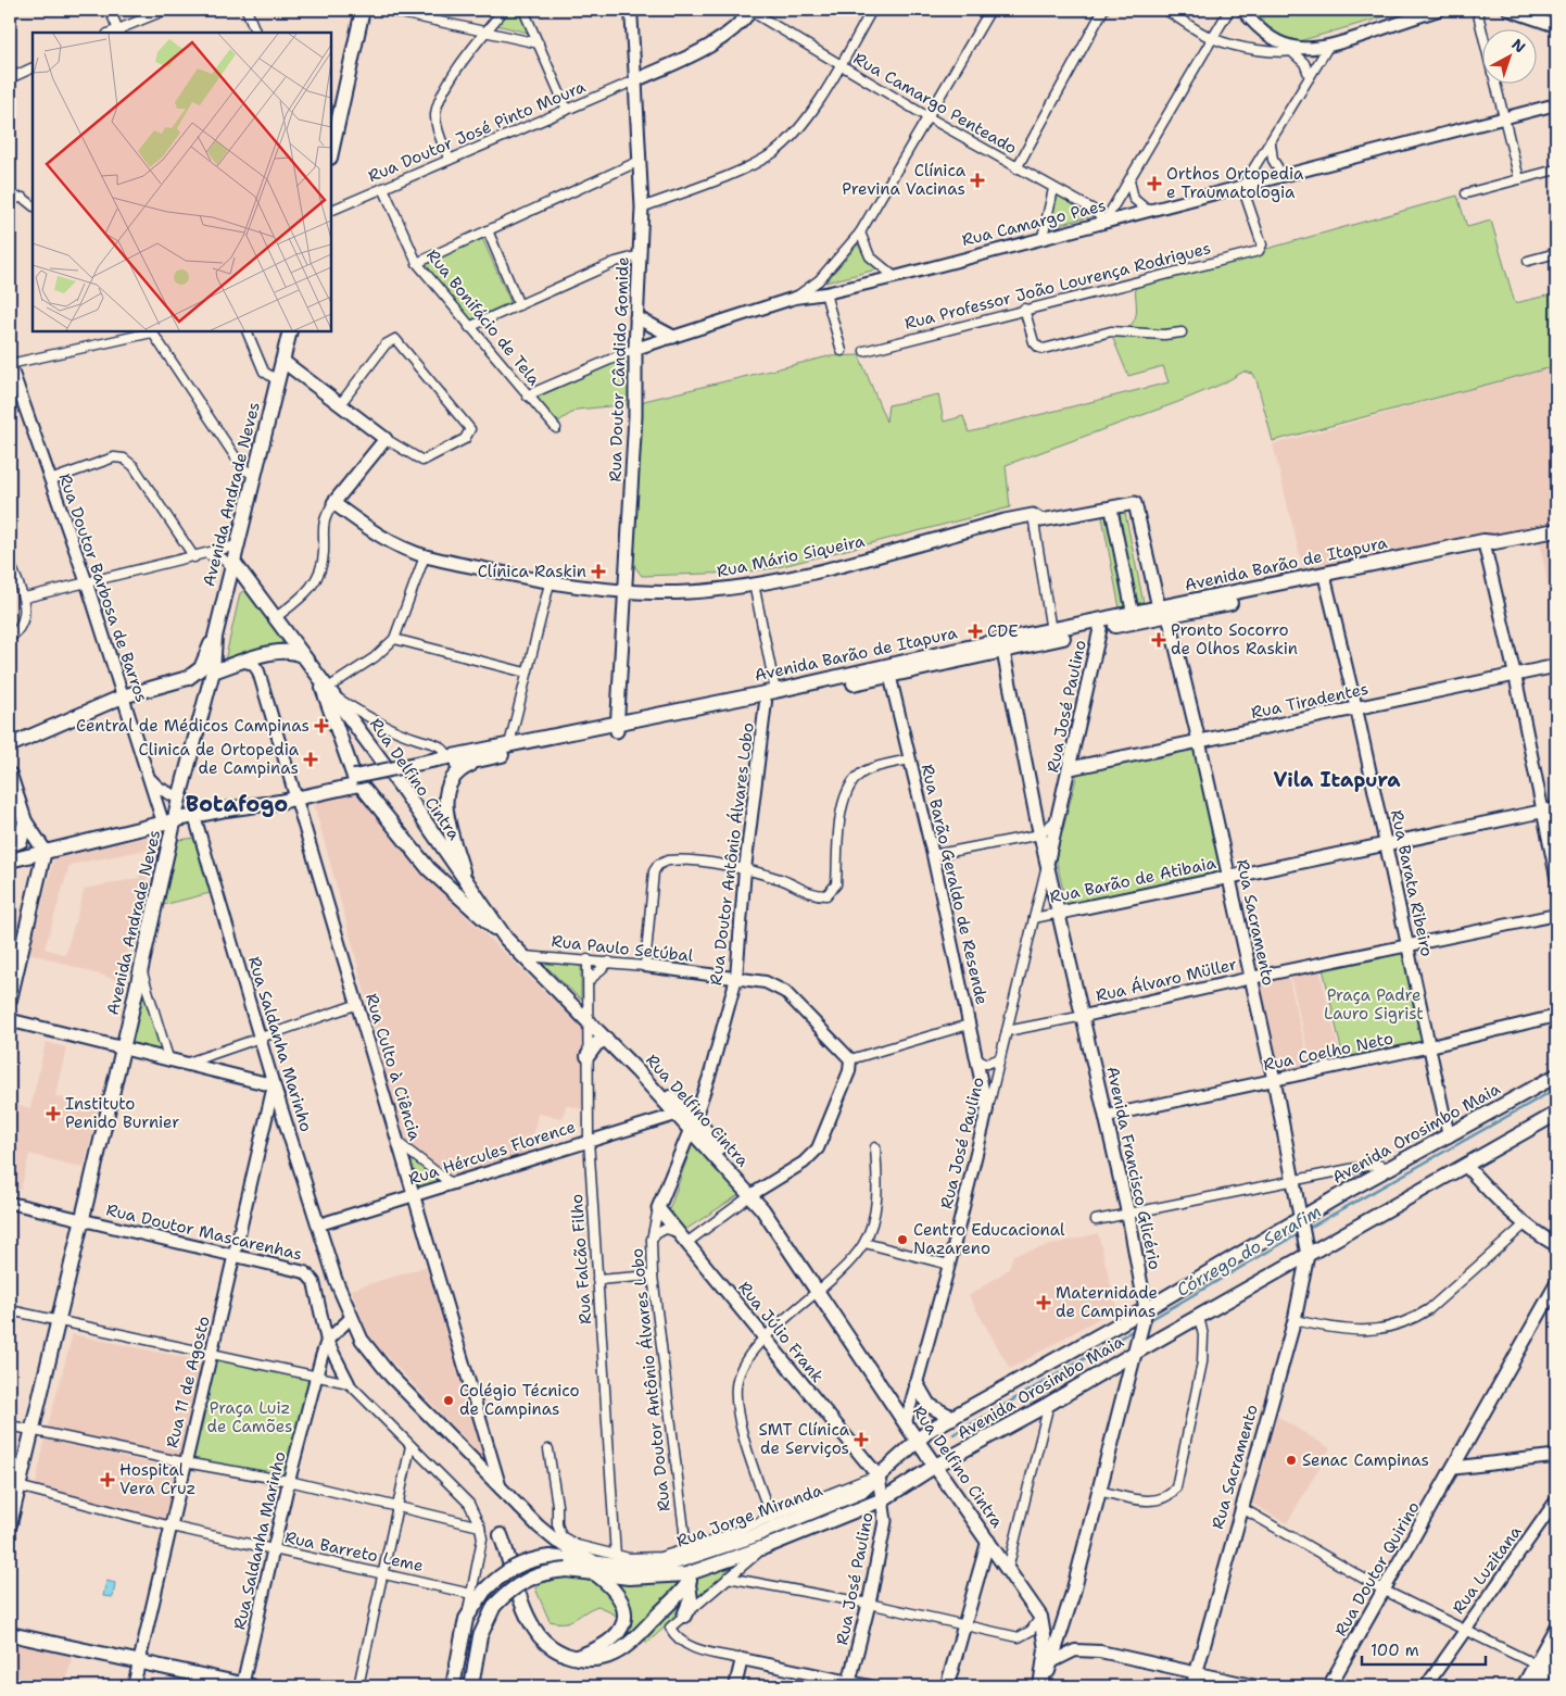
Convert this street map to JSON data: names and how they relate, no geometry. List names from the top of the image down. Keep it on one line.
{"streets":{"main road":["Rua Doutor Cândido Gomide","Avenida Andrade Neves","Rua Mário Siqueira","Avenida Barão de Itapura","Rua Tiradentes","Rua José Paulino","Rua Delfino Cintra","Rua Doutor Antônio Álvares Lobo","Rua Barão de Atibaia","Rua Sacramento","Rua Saldanha Marinho","Avenida Orosimbo Maia","Avenida Francisco Glicério","Rua Júlio Frank","Rua Jorge Miranda","Rua Doutor Quirino"],"street":["Rua Camargo Penteado","Rua Doutor José Pinto Moura","Rua Camargo Paes","Rua Professor João Lourença Rodrigues","Rua Bonifácio de Tela","Rua Doutor Barbosa de Barros","Rua Barata Ribeiro","Rua Barão Geraldo de Resende","Rua Paulo Setúbal","Rua Álvaro Müller","Rua Coelho Neto","Rua Culto à Ciência","Rua Hércules Florence","Rua Doutor Mascarenhas","Rua Falcão Filho","Rua 11 de Agosto","Rua Barreto Leme","Rua Luzitana"]},"crossings":[["Rua Camargo Penteado","Rua Camargo Paes"],["Rua Doutor José Pinto Moura","Rua Bonifácio de Tela"],["Rua Doutor José Pinto Moura","Rua Doutor Cândido Gomide"],["Rua Camargo Paes","Rua Professor João Lourença Rodrigues"],["Rua Camargo Paes","Rua Bonifácio de Tela"],["Rua Camargo Paes","Rua Doutor Cândido Gomide"],["Rua Doutor Cândido Gomide","Rua Mário Siqueira"],["Rua Doutor Cândido Gomide","Avenida Barão de Itapura"],["Avenida Andrade Neves","Avenida Barão de Itapura"],["Avenida Andrade Neves","Rua Doutor Barbosa de Barros"],["Avenida Andrade Neves","Rua Delfino Cintra"],["Avenida Andrade Neves","Rua Doutor Mascarenhas"],["Avenida Andrade Neves","Rua Barreto Leme"],["Rua Mário Siqueira","Rua Sacramento"],["Avenida Barão de Itapura","Rua Doutor Barbosa de Barros"],["Avenida Barão de Itapura","Rua José Paulino"],["Avenida Barão de Itapura","Rua Doutor Antônio Álvares Lobo"],["Avenida Barão de Itapura","Rua Barata Ribeiro"],["Avenida Barão de Itapura","Rua Barão Geraldo de Resende"],["Avenida Barão de Itapura","Rua Sacramento"],["Avenida Barão de Itapura","Rua Saldanha Marinho"],["Avenida Barão de Itapura","Rua Culto à Ciência"],["Avenida Barão de Itapura","Avenida Francisco Glicério"],["Rua Tiradentes","Rua José Paulino"],["Rua Tiradentes","Rua Barata Ribeiro"],["Rua Tiradentes","Rua Sacramento"],["Rua José Paulino","Rua Delfino Cintra"],["Rua José Paulino","Rua Barão de Atibaia"],["Rua José Paulino","Rua Barão Geraldo de Resende"],["Rua José Paulino","Rua Álvaro Müller"],["Rua José Paulino","Avenida Orosimbo Maia"],["Rua José Paulino","Avenida Francisco Glicério"],["Rua José Paulino","Rua Júlio Frank"],["Rua José Paulino","Rua Jorge Miranda"],["Rua Delfino Cintra","Rua Doutor Antônio Álvares Lobo"],["Rua Delfino Cintra","Rua Paulo Setúbal"],["Rua Delfino Cintra","Avenida Orosimbo Maia"],["Rua Delfino Cintra","Rua Hércules Florence"],["Rua Delfino Cintra","Avenida Francisco Glicério"],["Rua Delfino Cintra","Rua Falcão Filho"],["Rua Doutor Antônio Álvares Lobo","Rua Paulo Setúbal"],["Rua Doutor Antônio Álvares Lobo","Rua Júlio Frank"],["Rua Doutor Antônio Álvares Lobo","Rua Jorge Miranda"],["Rua Barão de Atibaia","Rua Barata Ribeiro"],["Rua Barão de Atibaia","Rua Sacramento"],["Rua Barão de Atibaia","Avenida Francisco Glicério"],["Rua Barata Ribeiro","Rua Álvaro Müller"],["Rua Barata Ribeiro","Rua Coelho Neto"],["Rua Barata Ribeiro","Avenida Orosimbo Maia"],["Rua Sacramento","Rua Álvaro Müller"],["Rua Sacramento","Rua Coelho Neto"],["Rua Sacramento","Avenida Orosimbo Maia"],["Rua Paulo Setúbal","Rua Falcão Filho"],["Rua Álvaro Müller","Avenida Francisco Glicério"],["Rua Saldanha Marinho","Rua Culto à Ciência"],["Rua Saldanha Marinho","Rua Hércules Florence"],["Rua Saldanha Marinho","Rua Doutor Mascarenhas"],["Rua Saldanha Marinho","Rua 11 de Agosto"],["Rua Saldanha Marinho","Rua Jorge Miranda"],["Rua Saldanha Marinho","Rua Barreto Leme"],["Rua Coelho Neto","Avenida Francisco Glicério"],["Rua Culto à Ciência","Rua Hércules Florence"],["Avenida Orosimbo Maia","Avenida Francisco Glicério"],["Avenida Orosimbo Maia","Rua Júlio Frank"],["Avenida Orosimbo Maia","Rua Jorge Miranda"],["Rua Hércules Florence","Rua Falcão Filho"],["Rua Doutor Mascarenhas","Rua 11 de Agosto"],["Rua Falcão Filho","Rua Jorge Miranda"],["Rua Júlio Frank","Rua Jorge Miranda"],["Rua 11 de Agosto","Rua Barreto Leme"]],"districts":["Vila Itapura","Botafogo"],"water":["Córrego do Serafim"],"parks":["Praça Padre Lauro Sigrist","Praça Luiz de Camões"],"places":{"health":["Clínica Previna Vacinas","Orthos Ortopedia e Traumatologia","Clínica Raskin","CDE","Pronto Socorro de Olhos Raskin","Central de Médicos Campinas","Clinica de Ortopedia de Campinas","Instituto Penido Burnier","Maternidade de Campinas","SMT Clínica de Serviços","Hospital Vera Cruz"],"other":["Centro Educacional Nazareno","Colégio Técnico de Campinas","Senac Campinas"]},"scale_bar":"100 m","north":"top right"}
